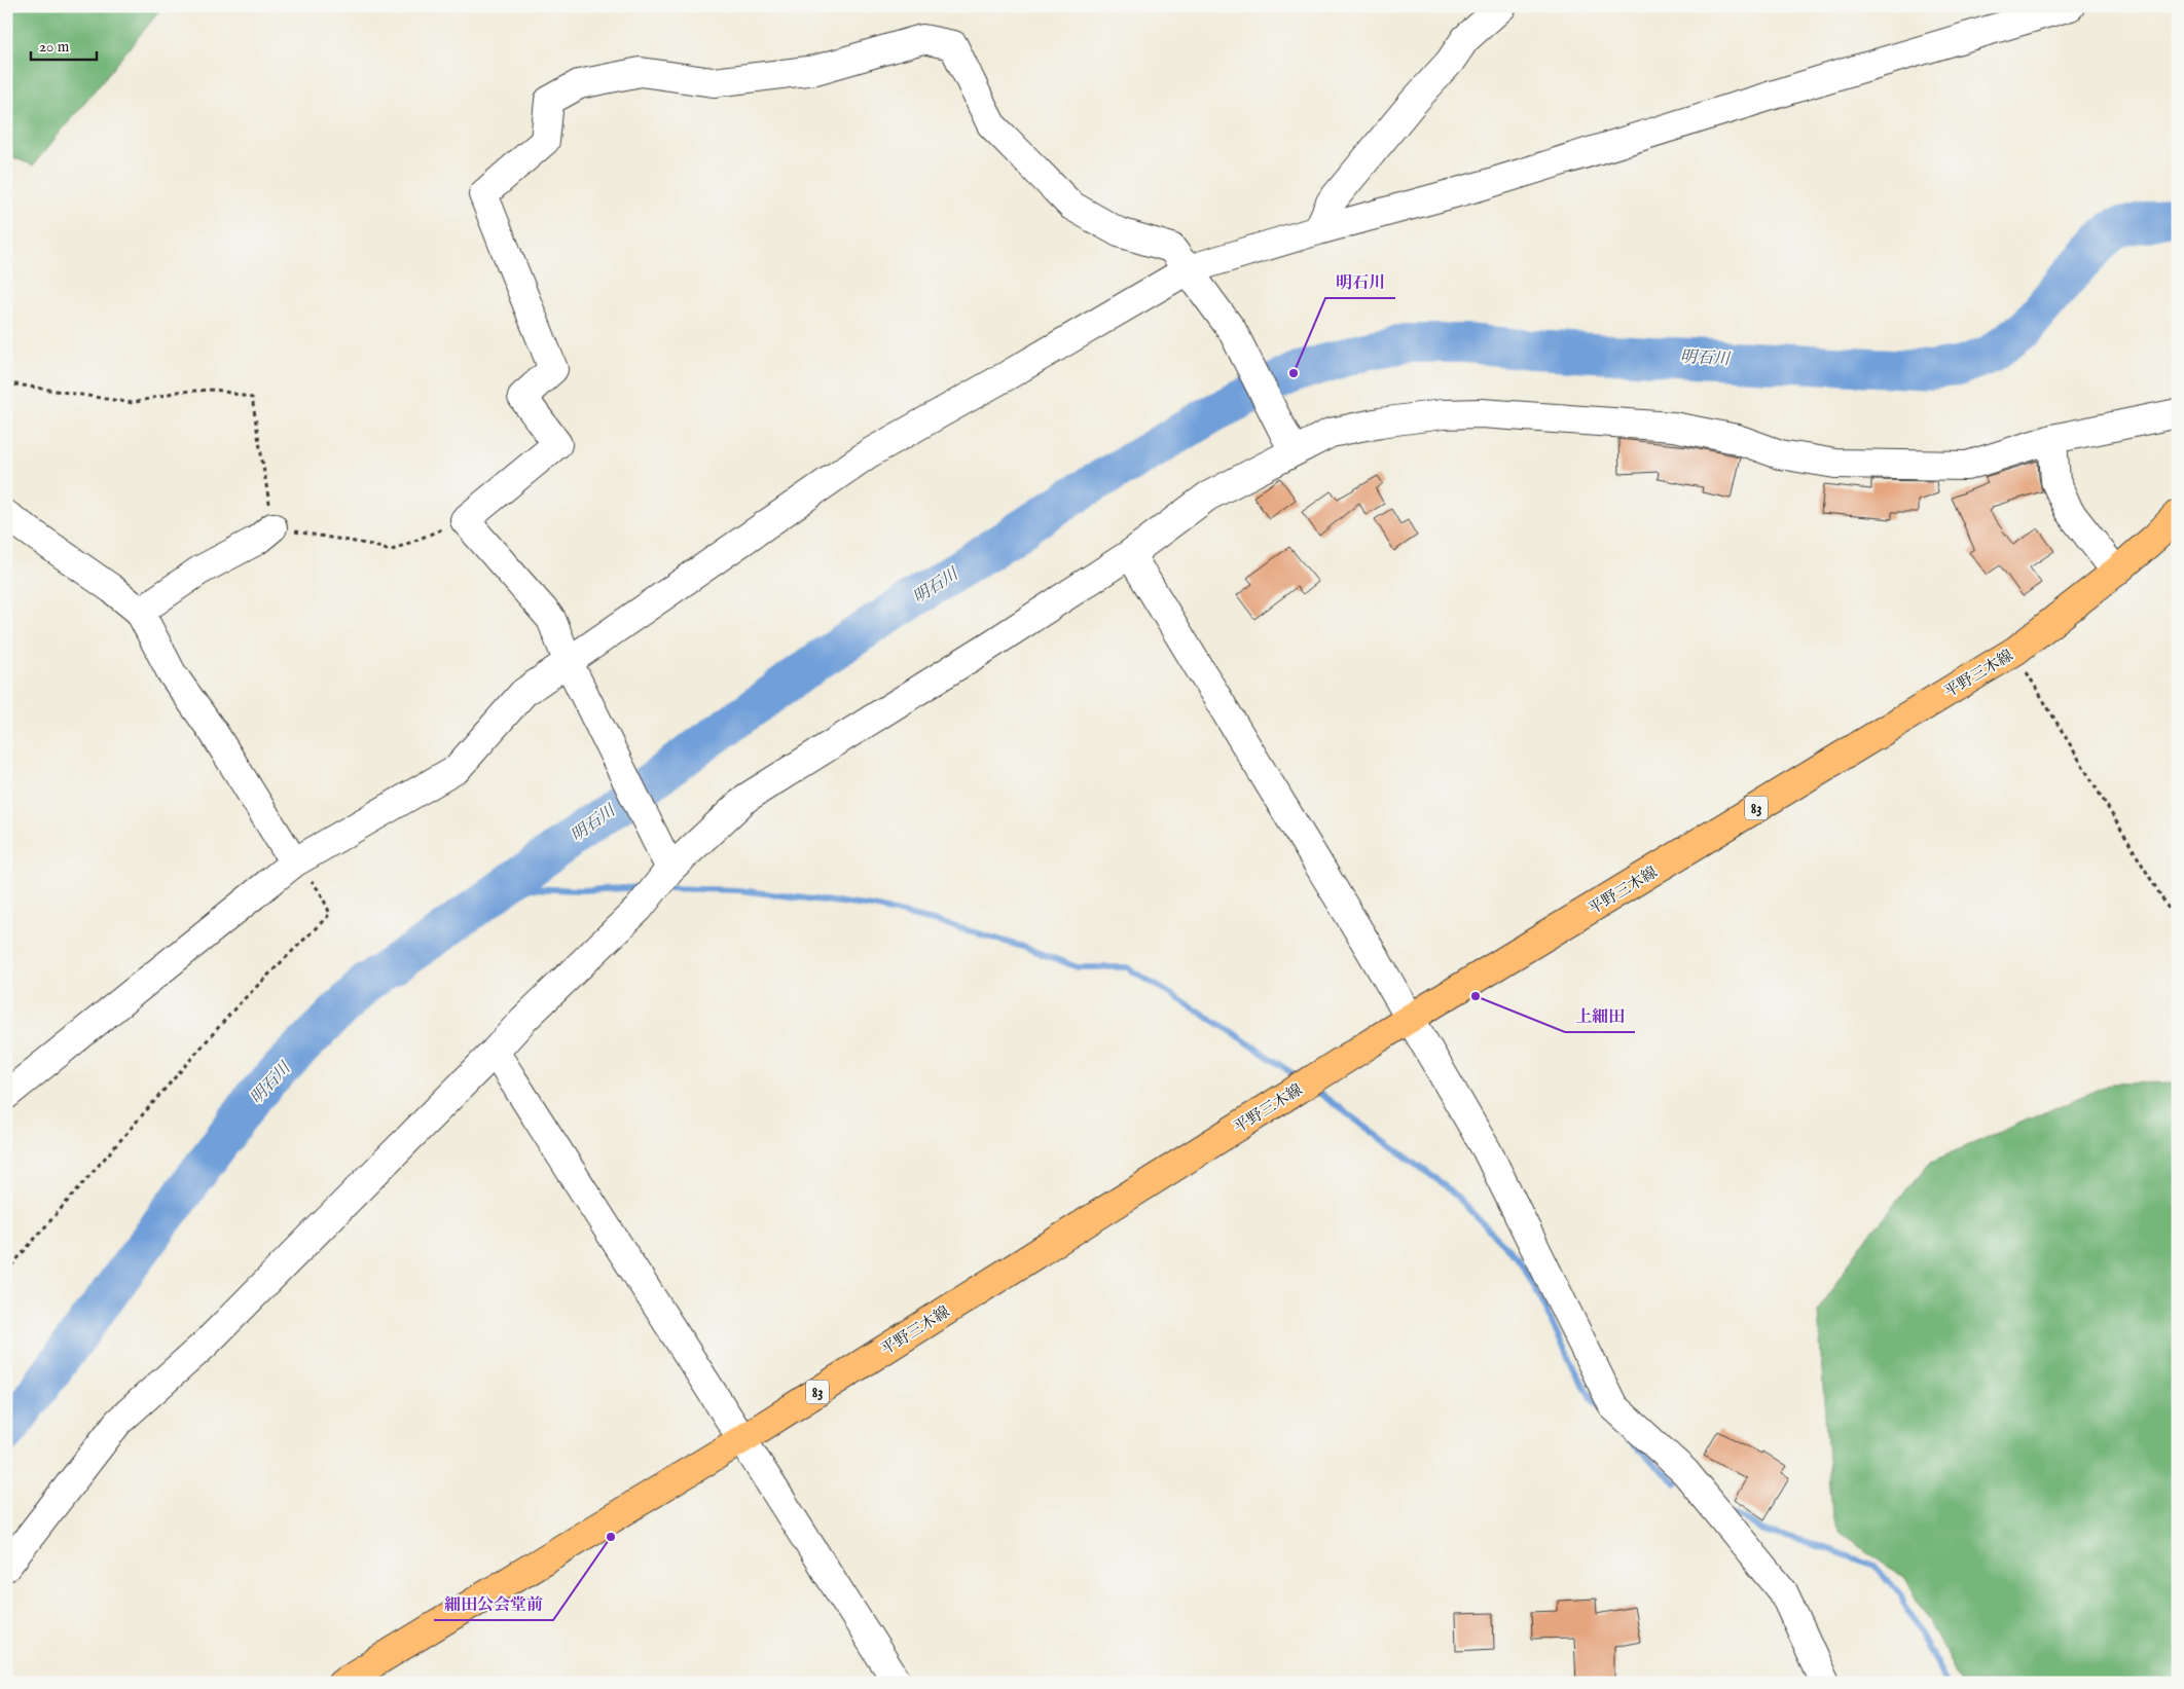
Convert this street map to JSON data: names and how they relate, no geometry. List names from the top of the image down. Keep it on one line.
{"streets":{"main road":["平野三木線","83"]},"water":["明石川"],"places":["明石川","上細田","細田公会堂前"],"scale_bar":"20 m"}
